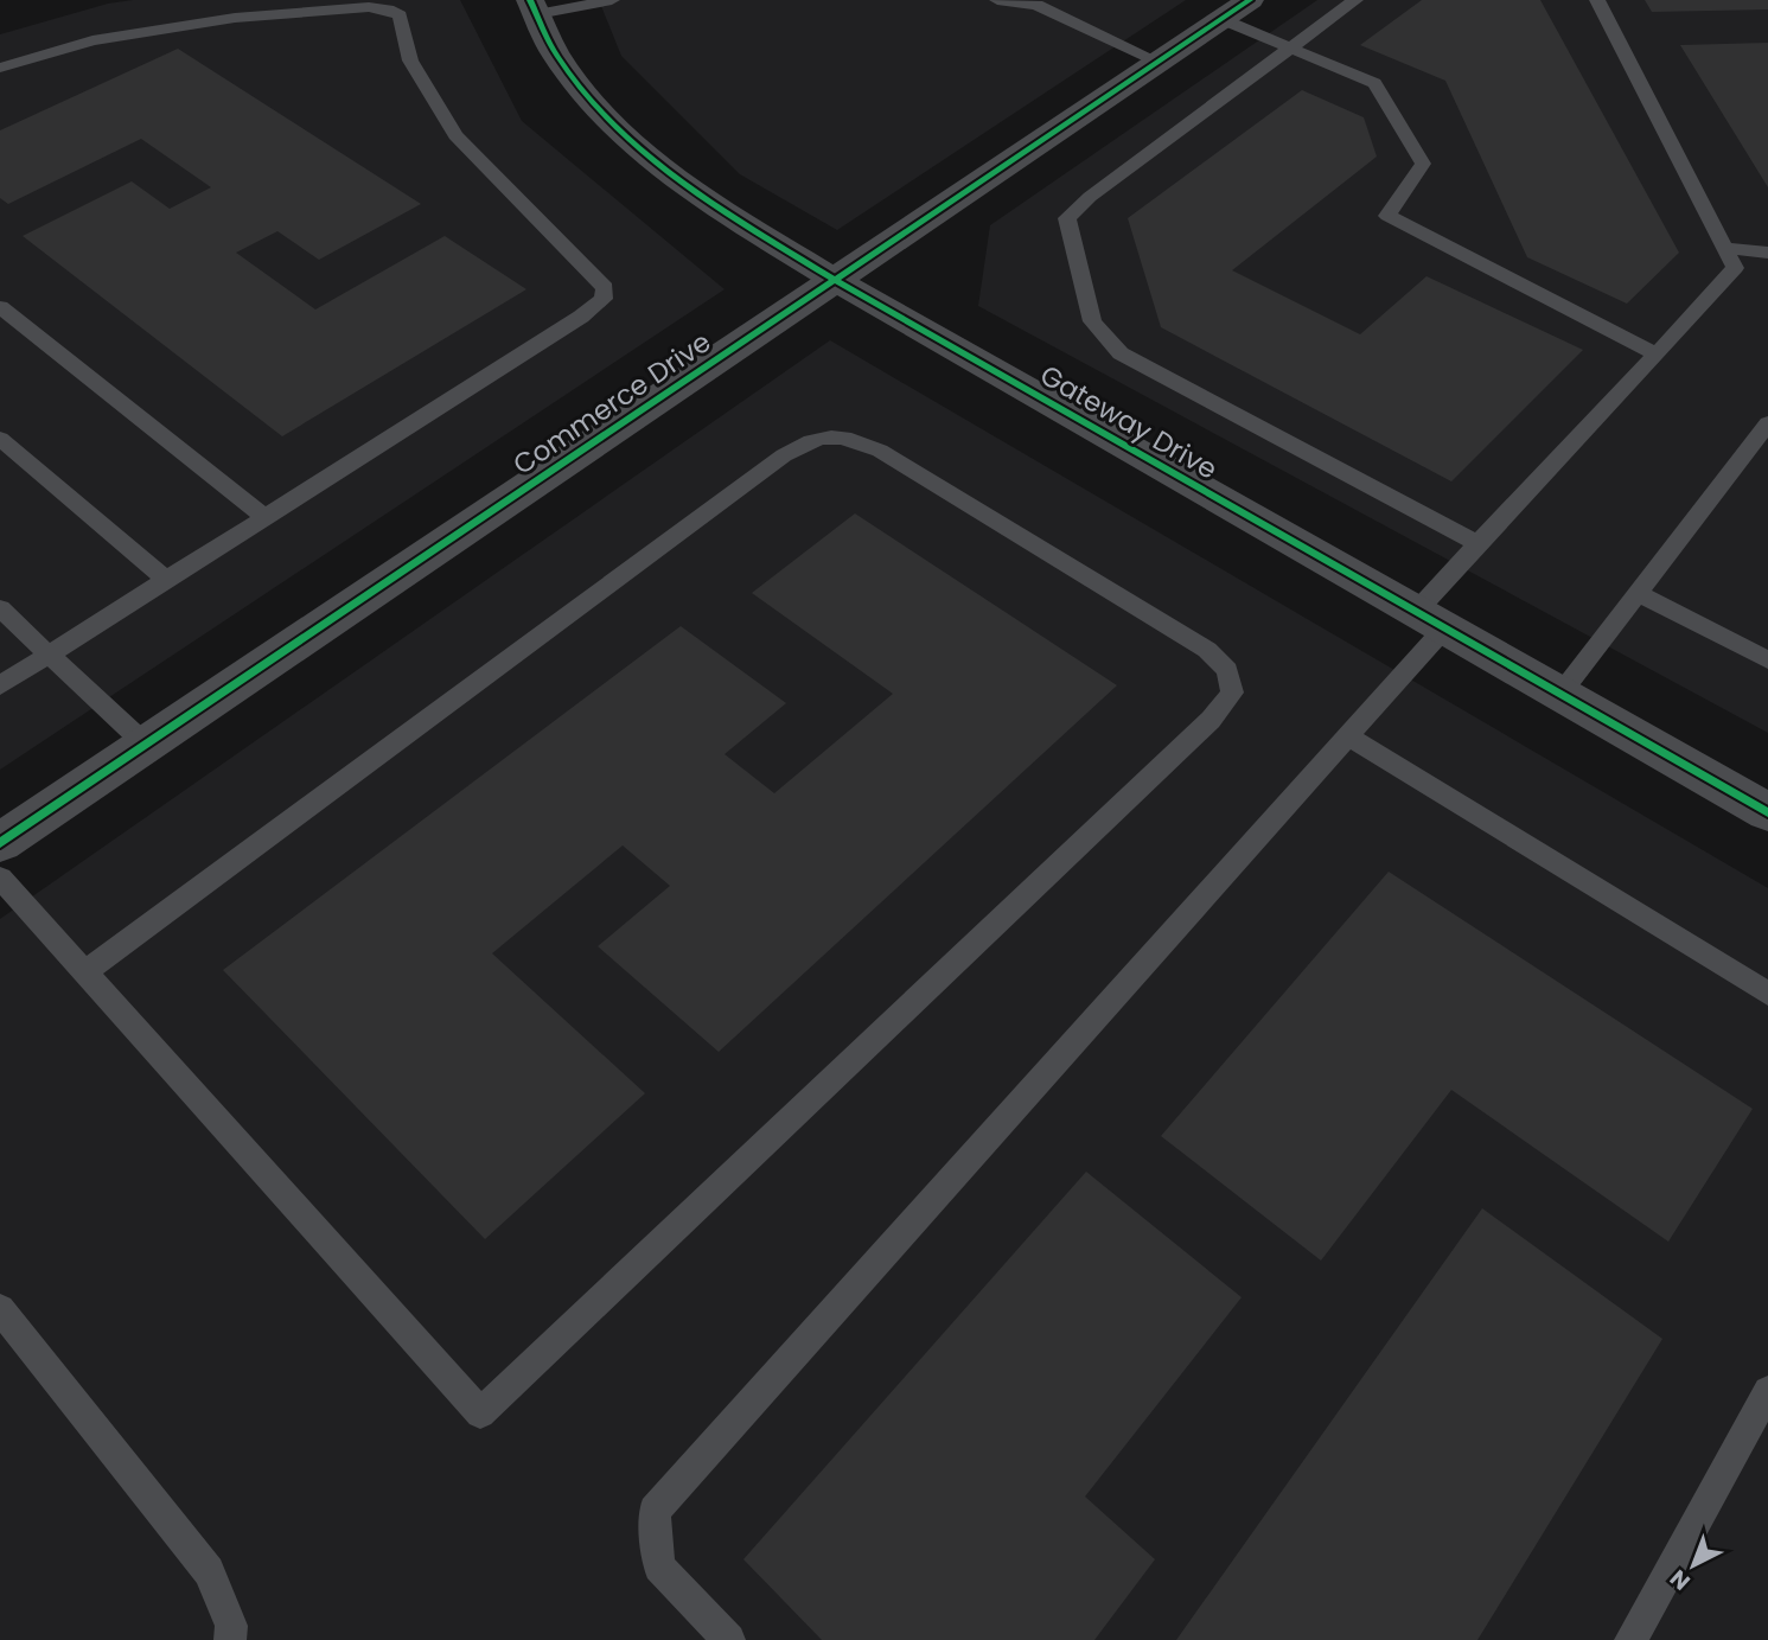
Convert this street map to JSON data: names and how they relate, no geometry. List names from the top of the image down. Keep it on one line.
{"streets":{"street":["Commerce Drive","Gateway Drive"]},"crossings":[["Commerce Drive","Gateway Drive"]],"north":"bottom left"}
